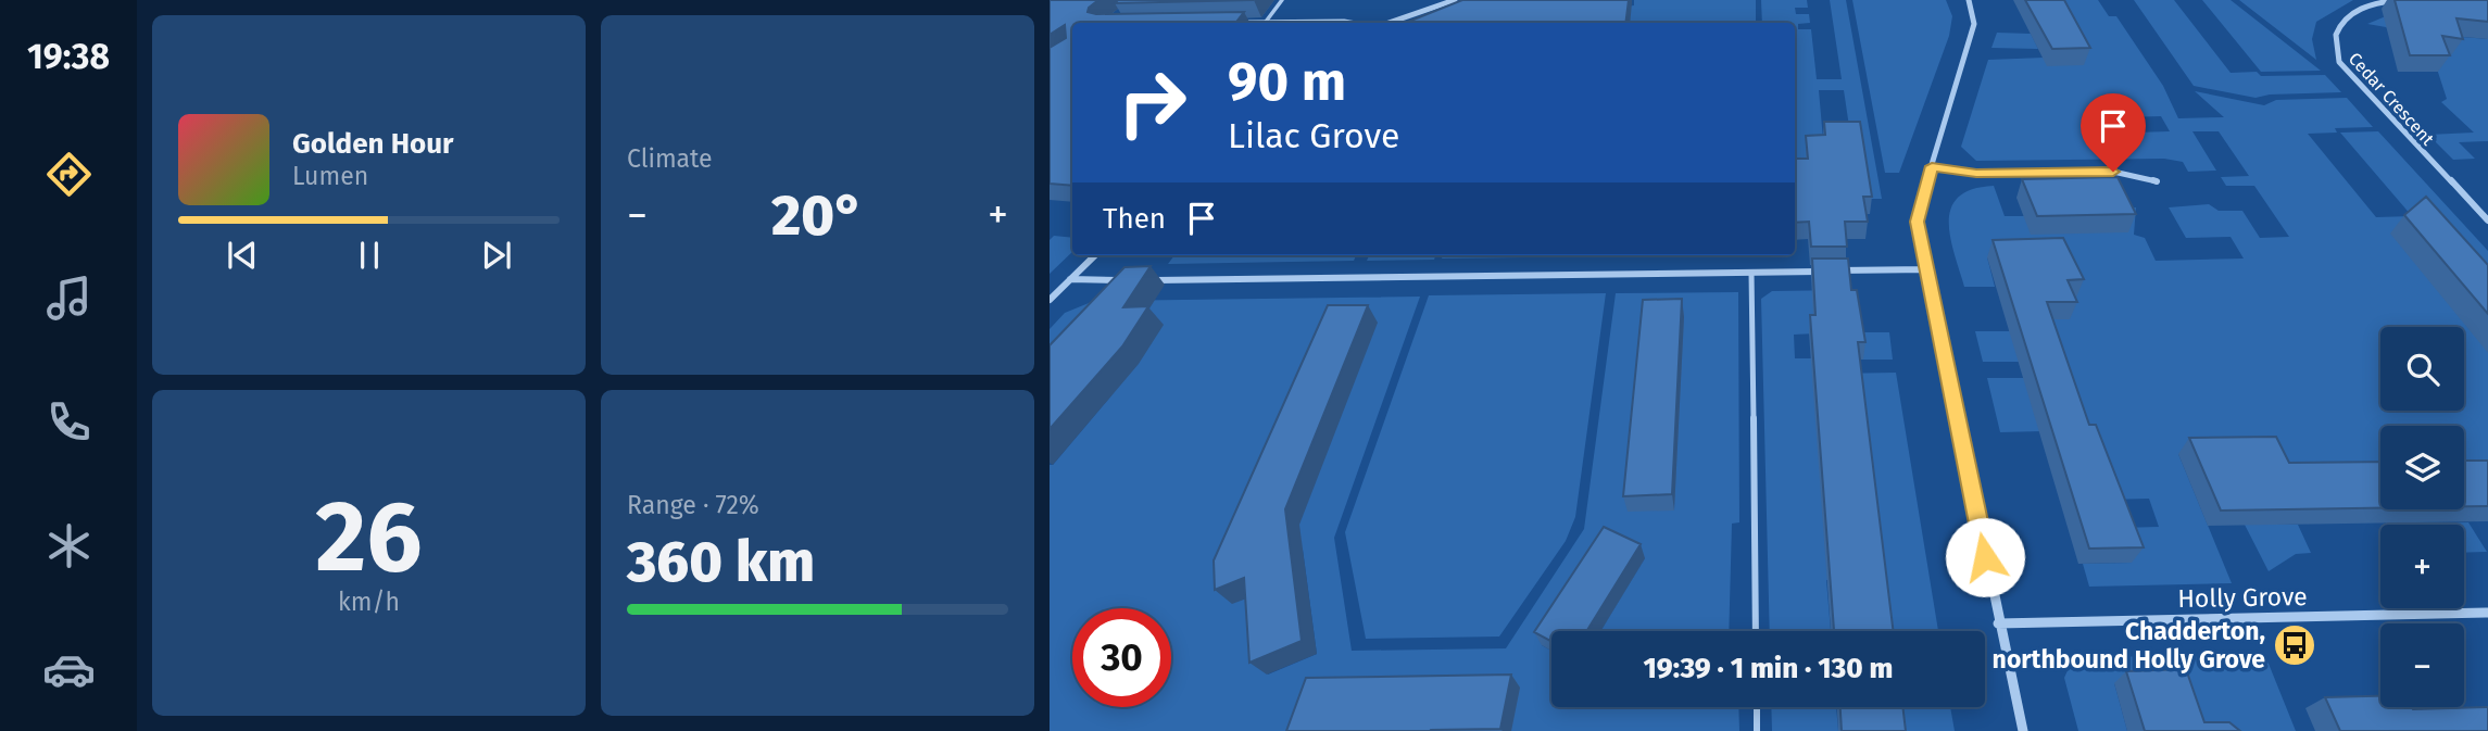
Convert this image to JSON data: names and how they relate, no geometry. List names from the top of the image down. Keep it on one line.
{"streets":{"street":["Cedar Crescent","Holly Grove"]},"places":{"bus stop":["Chadderton, northbound Holly Grove"]},"page":{"tabs":"19:38","tile":["Climate",["26","km/h"],["Range · 72%","360 km"]],"turn":["90 m","Lilac Grove"],"song":["Golden Hour","Lumen"],"then":"Then","heat":["−","20°","+"],"map_buttons":["+","−"],"limit":"30","trip":"19:39 · 1 min · 130 m"}}
